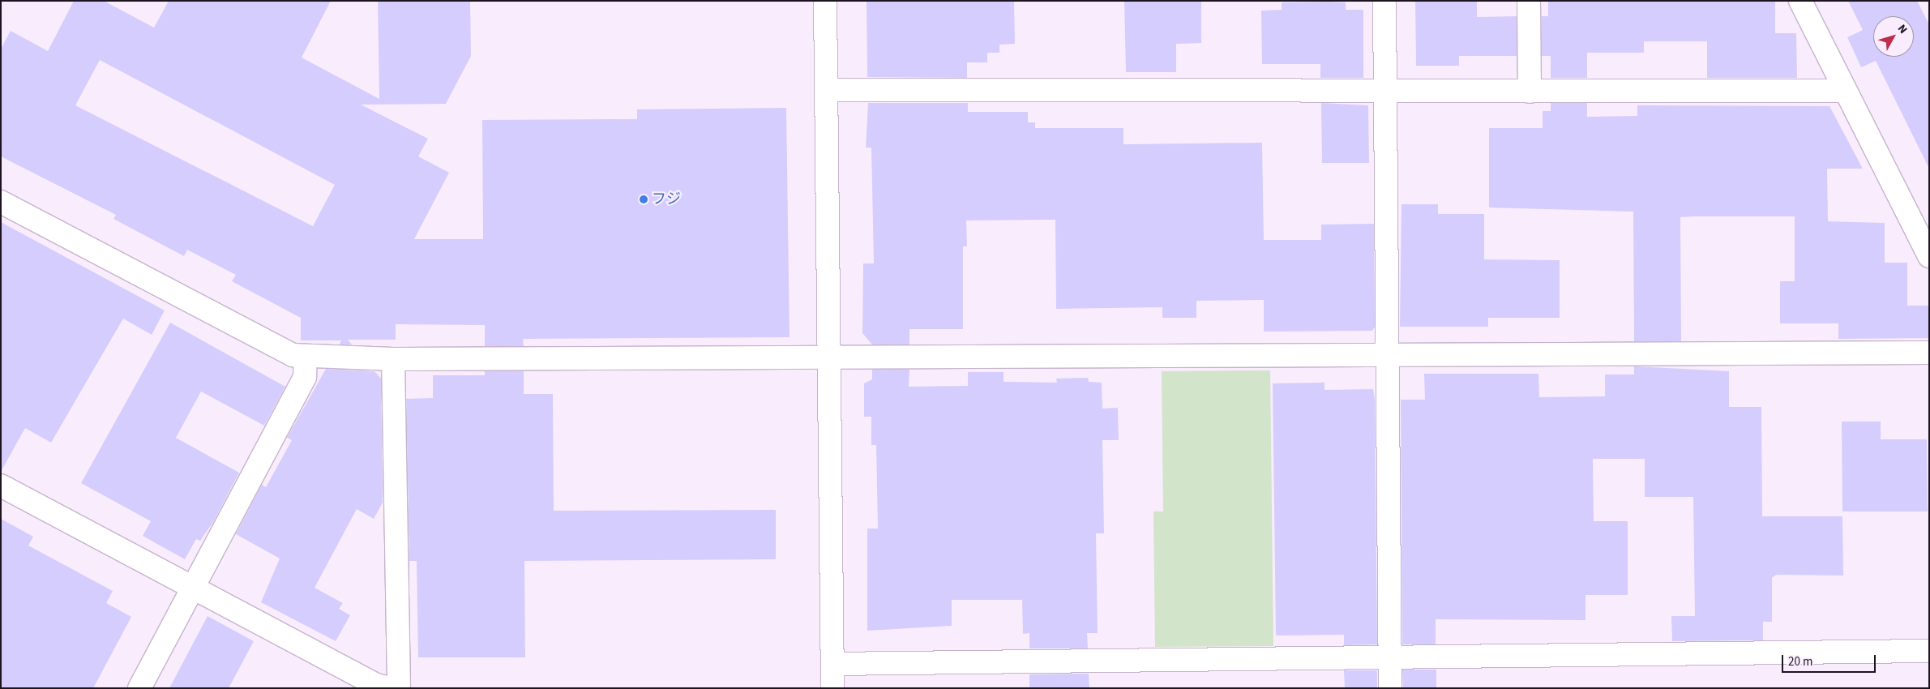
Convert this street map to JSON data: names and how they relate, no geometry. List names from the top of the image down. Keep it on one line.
{"places":["フジ"],"scale_bar":"20 m","north":"top right"}
